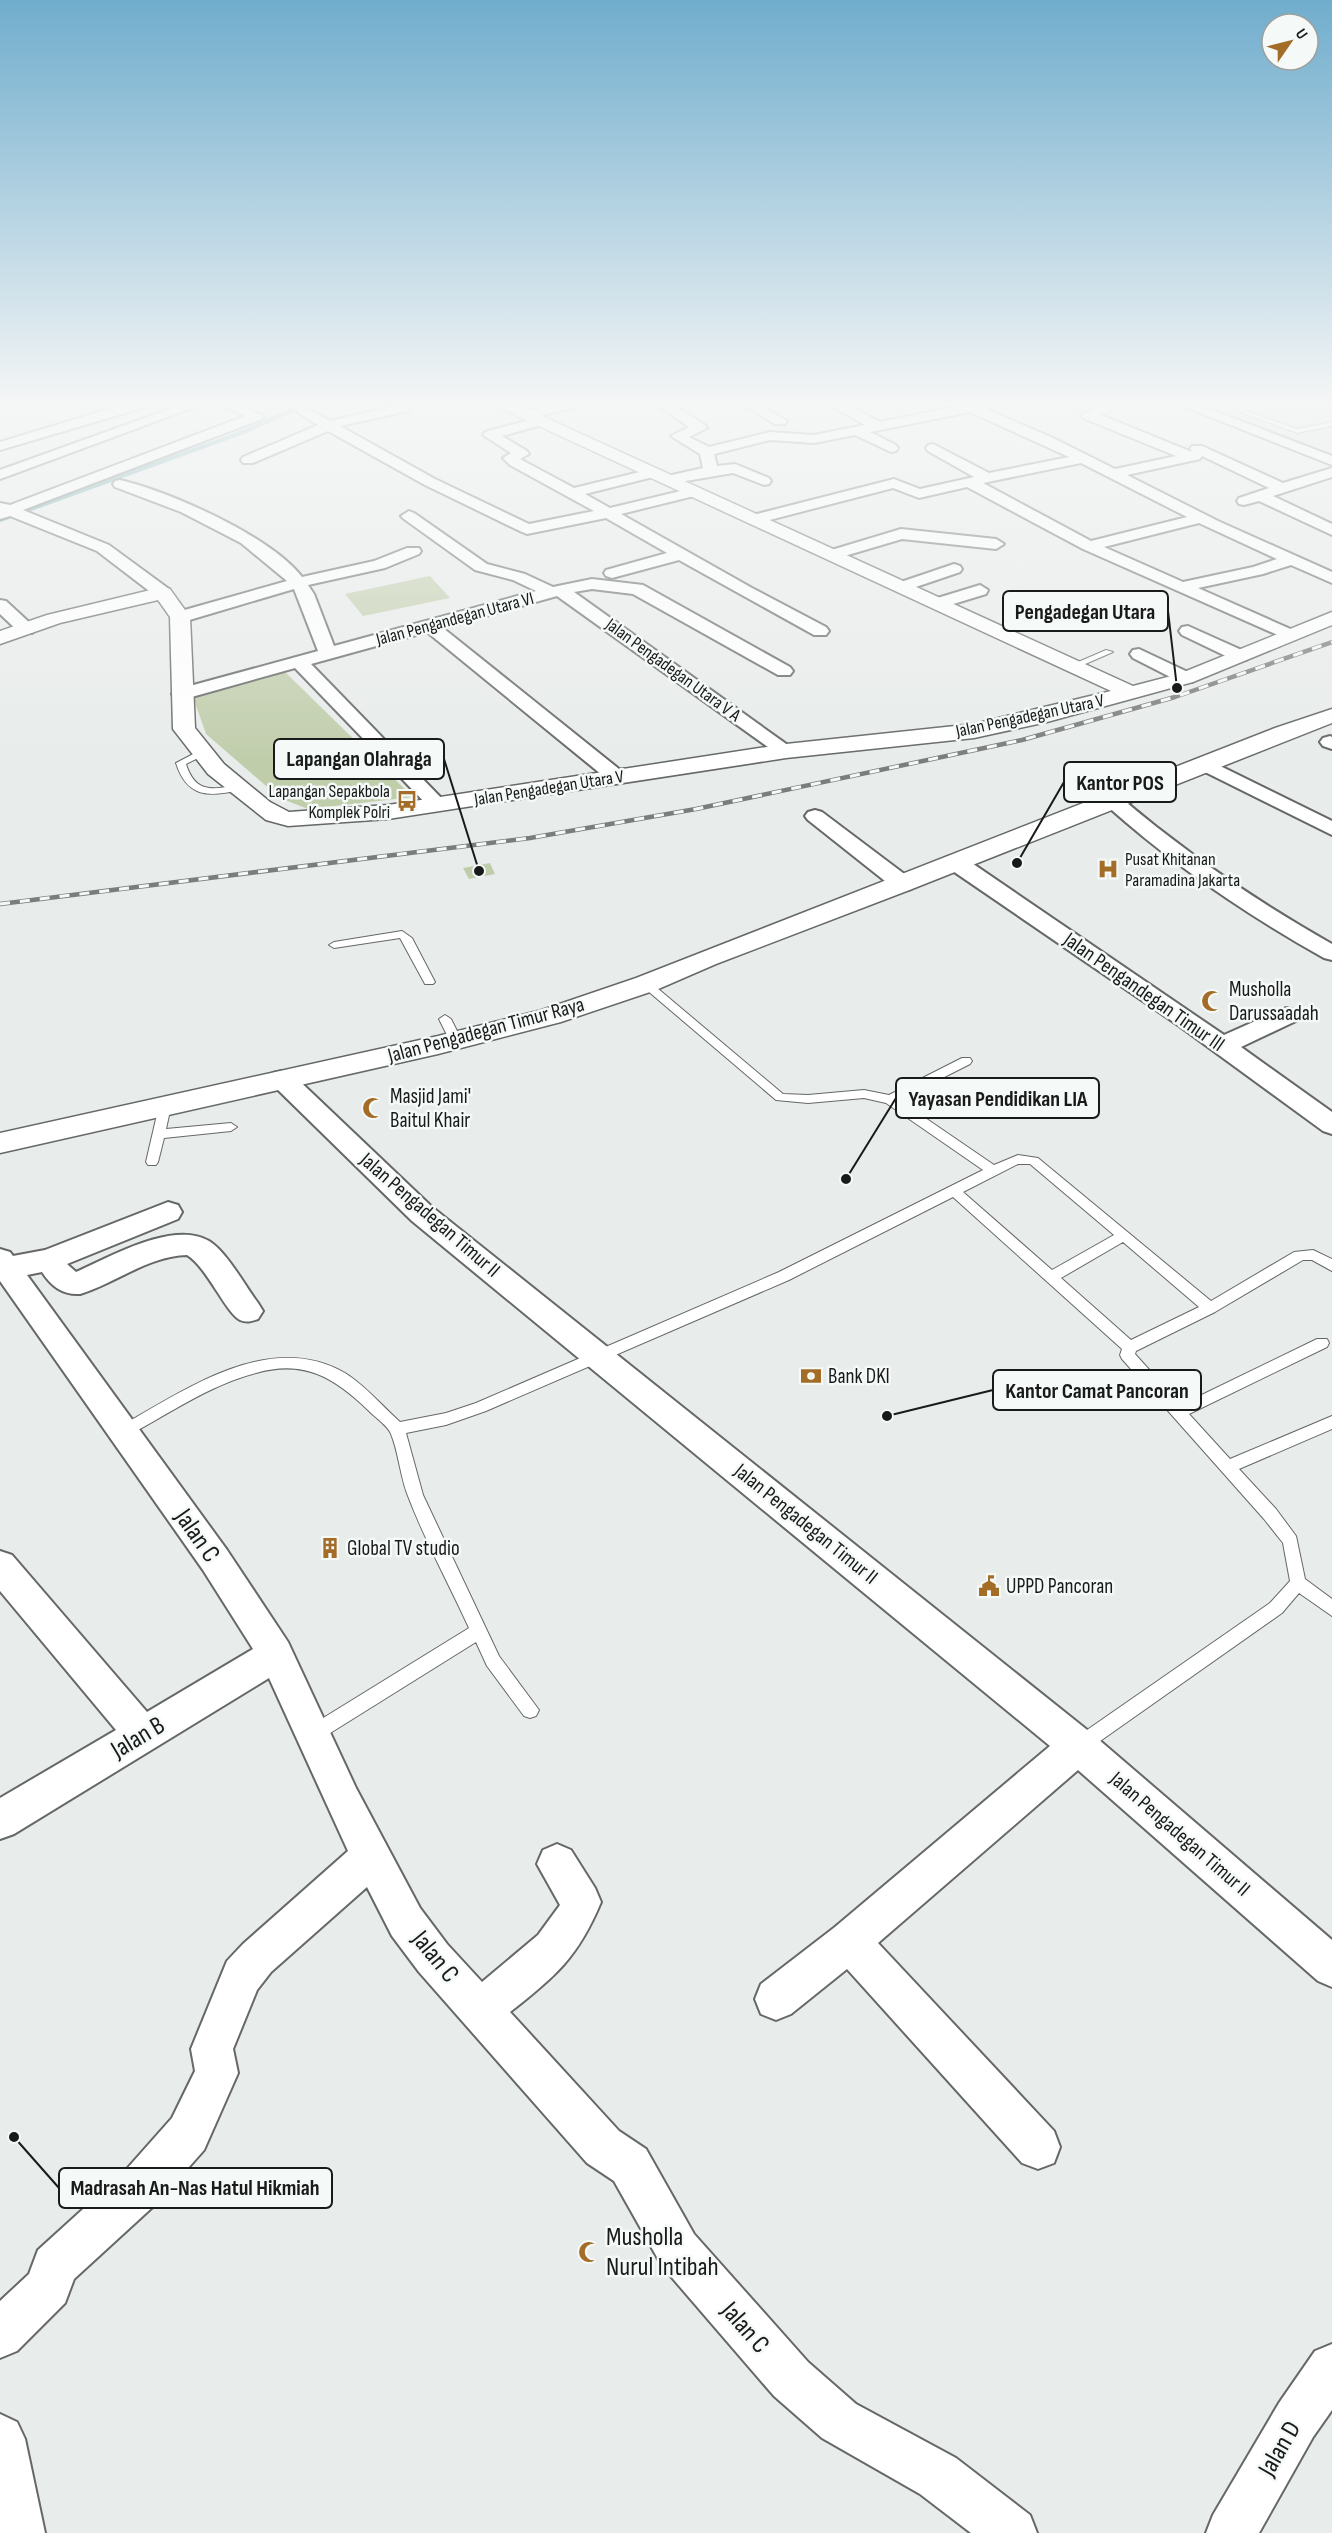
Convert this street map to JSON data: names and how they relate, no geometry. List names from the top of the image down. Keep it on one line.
{"streets":{"street":["Jalan Pengandegan Utara VI","Jalan Pengadegan Utara V A","Jalan Pengadegan Utara V","Jalan Pengandegan Timur III","Jalan Pengadegan Timur Raya","Jalan Pengadegan Timur II","Jalan C","Jalan B","Jalan D"]},"crossings":[["Jalan Pengandegan Utara VI","Jalan Pengadegan Utara V A"],["Jalan Pengandegan Utara VI","Jalan Pengadegan Utara V"],["Jalan Pengadegan Utara V A","Jalan Pengadegan Utara V"],["Jalan Pengandegan Timur III","Jalan Pengadegan Timur Raya"],["Jalan Pengadegan Timur Raya","Jalan Pengadegan Timur II"],["Jalan C","Jalan B"]],"places":{"other":["Pengadegan Utara","Kantor POS","Lapangan Olahraga","Yayasan Pendidikan LIA","Kantor Camat Pancoran","Madrasah An-Nas Hatul Hikmiah"],"bus stop":["Lapangan Sepakbola Komplek Polri"],"hospital":["Pusat Khitanan Paramadina Jakarta"],"mosque":["Musholla Darussaadah","Masjid Jami' Baitul Khair","Musholla Nurul Intibah"],"bank":["Bank DKI"],"building":["Global TV studio"],"public building":["UPPD Pancoran"]},"north":"top right"}
